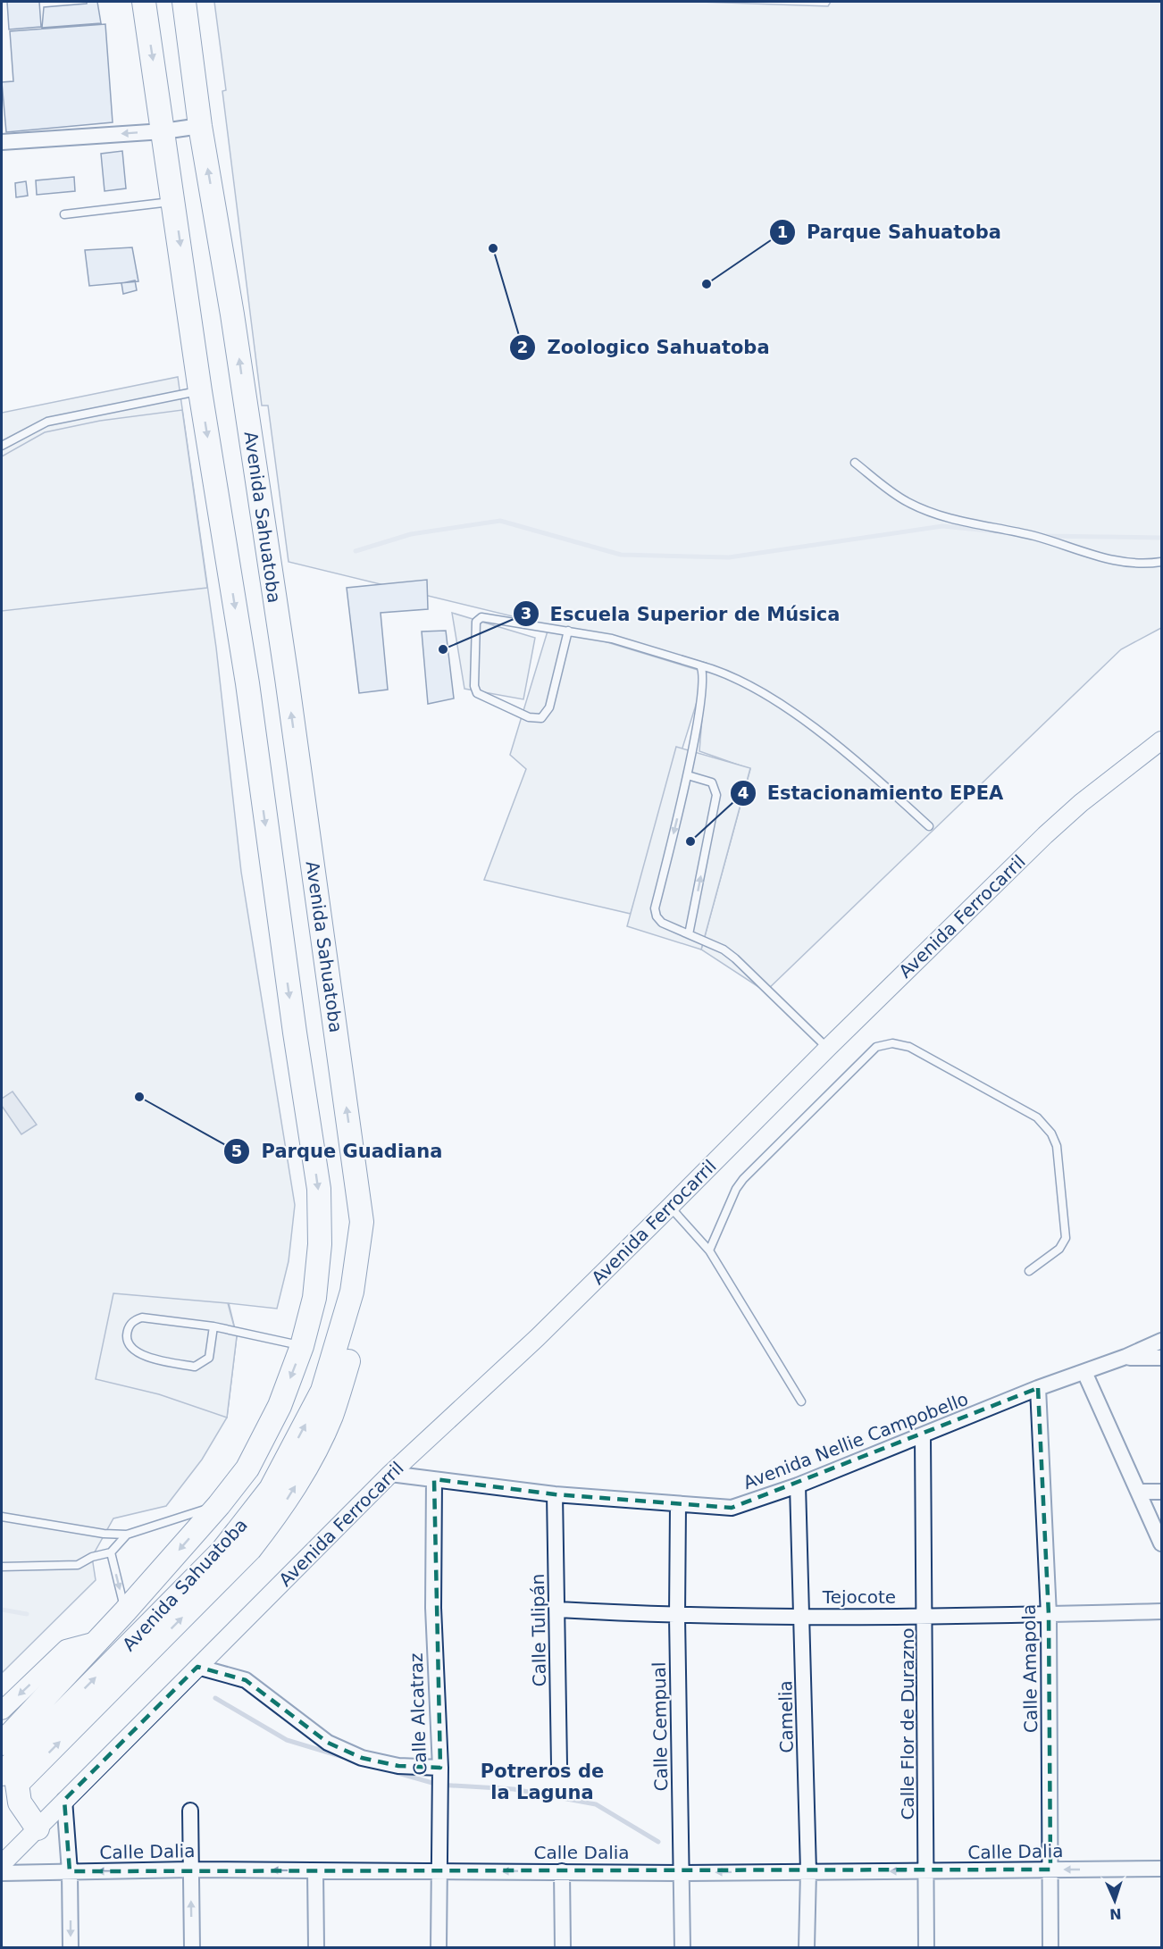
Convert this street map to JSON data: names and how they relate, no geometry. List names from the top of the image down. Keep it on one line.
{"streets":{"main road":["Avenida Sahuatoba"],"street":["Avenida Ferrocarril","Avenida Nellie Campobello","Tejocote","Calle Tulipán","Calle Amapola","Calle Alcatraz","Camelia","Calle Flor de Durazno","Calle Cempual","Calle Dalia"]},"crossings":[["Avenida Ferrocarril","Avenida Nellie Campobello"],["Avenida Nellie Campobello","Calle Tulipán"],["Avenida Nellie Campobello","Calle Amapola"],["Avenida Nellie Campobello","Calle Alcatraz"],["Avenida Nellie Campobello","Camelia"],["Avenida Nellie Campobello","Calle Flor de Durazno"],["Avenida Nellie Campobello","Calle Cempual"],["Tejocote","Calle Tulipán"],["Tejocote","Calle Amapola"],["Tejocote","Camelia"],["Tejocote","Calle Flor de Durazno"],["Tejocote","Calle Cempual"],["Calle Amapola","Calle Dalia"],["Calle Alcatraz","Calle Dalia"],["Camelia","Calle Dalia"],["Calle Flor de Durazno","Calle Dalia"],["Calle Cempual","Calle Dalia"]],"one_way":["Calle Dalia"],"districts":["Potreros de la Laguna"],"places":["Zoologico Sahuatoba","Parque Sahuatoba","Escuela Superior de Música","Estacionamiento EPEA","Parque Guadiana"],"north":"bottom"}
